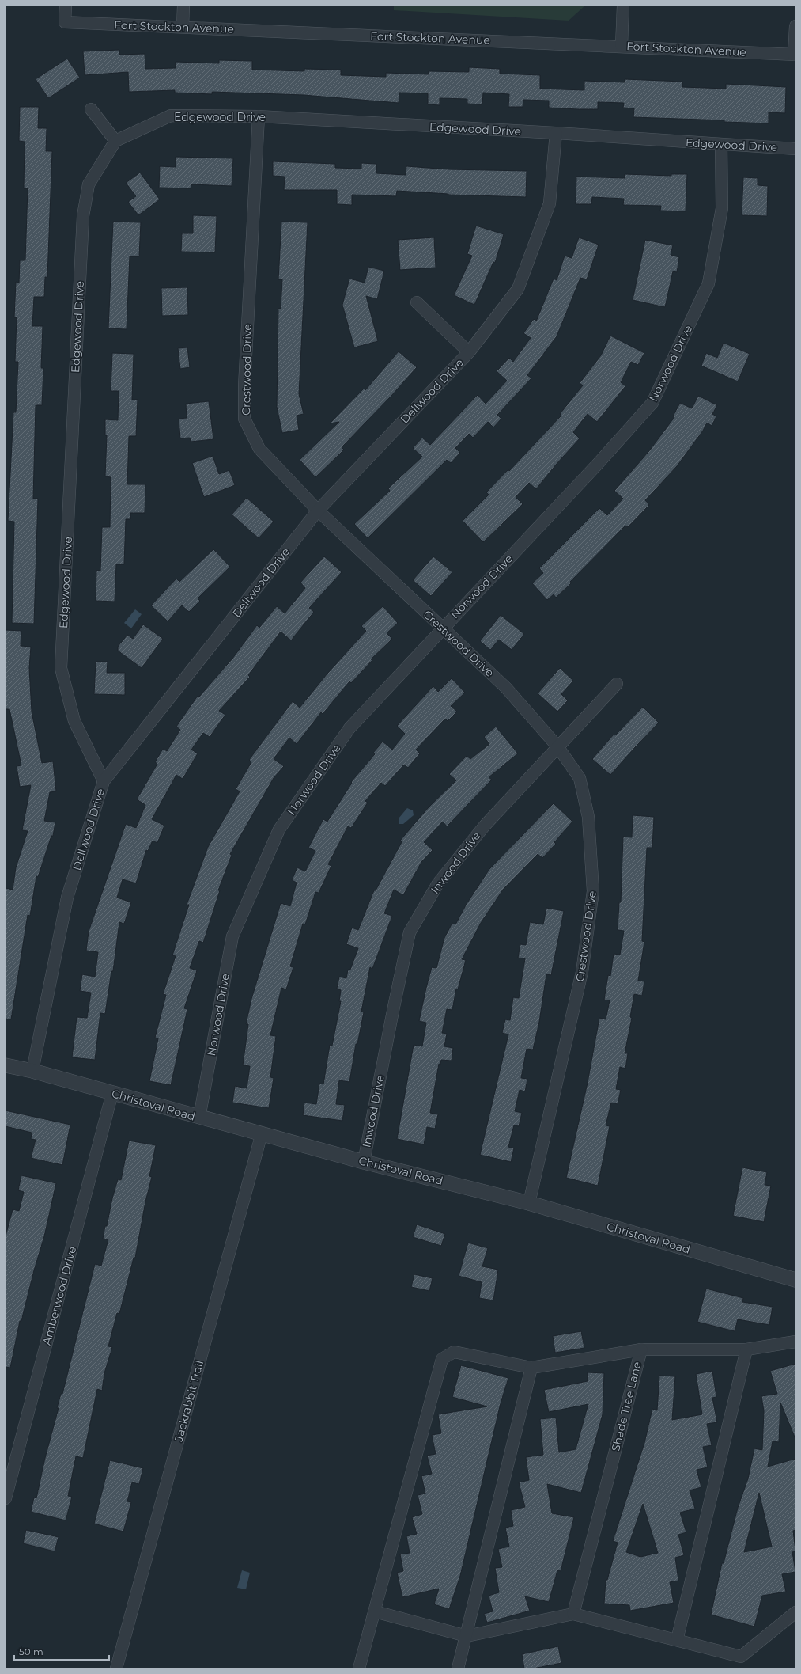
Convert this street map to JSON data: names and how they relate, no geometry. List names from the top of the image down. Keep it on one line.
{"streets":{"street":["Fort Stockton Avenue","Edgewood Drive","Norwood Drive","Crestwood Drive","Dellwood Drive","Inwood Drive","Christoval Road","Amberwood Drive","Jackrabbit Trail","Shade Tree Lane"]},"crossings":[["Edgewood Drive","Norwood Drive"],["Edgewood Drive","Crestwood Drive"],["Edgewood Drive","Dellwood Drive"],["Norwood Drive","Crestwood Drive"],["Norwood Drive","Christoval Road"],["Crestwood Drive","Dellwood Drive"],["Crestwood Drive","Inwood Drive"],["Crestwood Drive","Christoval Road"],["Dellwood Drive","Christoval Road"],["Inwood Drive","Christoval Road"],["Christoval Road","Amberwood Drive"],["Christoval Road","Jackrabbit Trail"]],"scale_bar":"50 m"}
